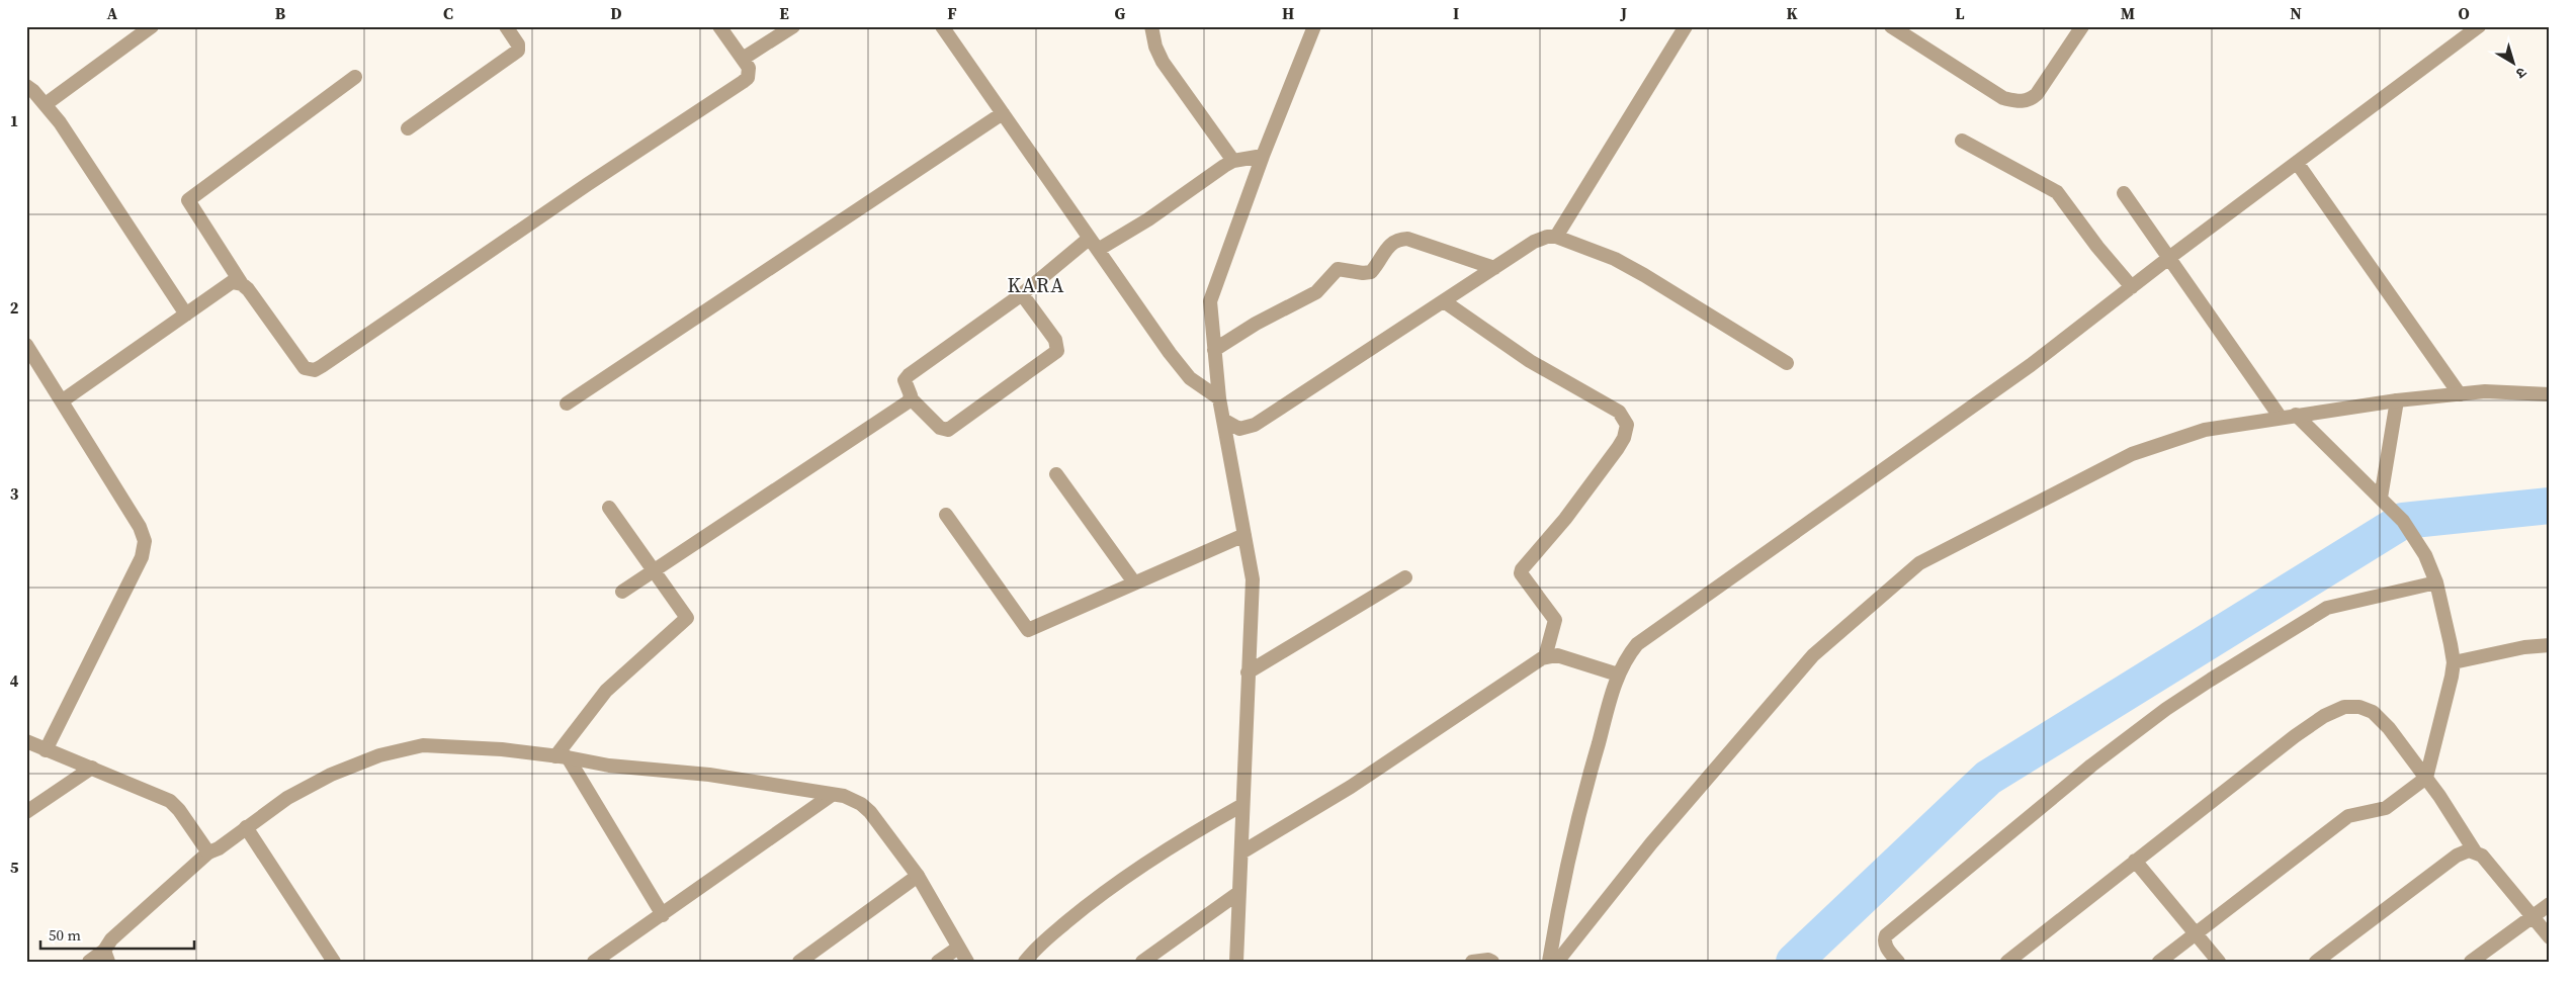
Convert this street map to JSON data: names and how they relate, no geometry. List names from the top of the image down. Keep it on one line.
{"districts":["KARA"],"scale_bar":"50 m","north":"bottom right","grid":{"columns":["A","B","C","D","E","F","G","H","I","J","K","L","M","N","O"],"rows":["1","2","3","4","5"]}}
